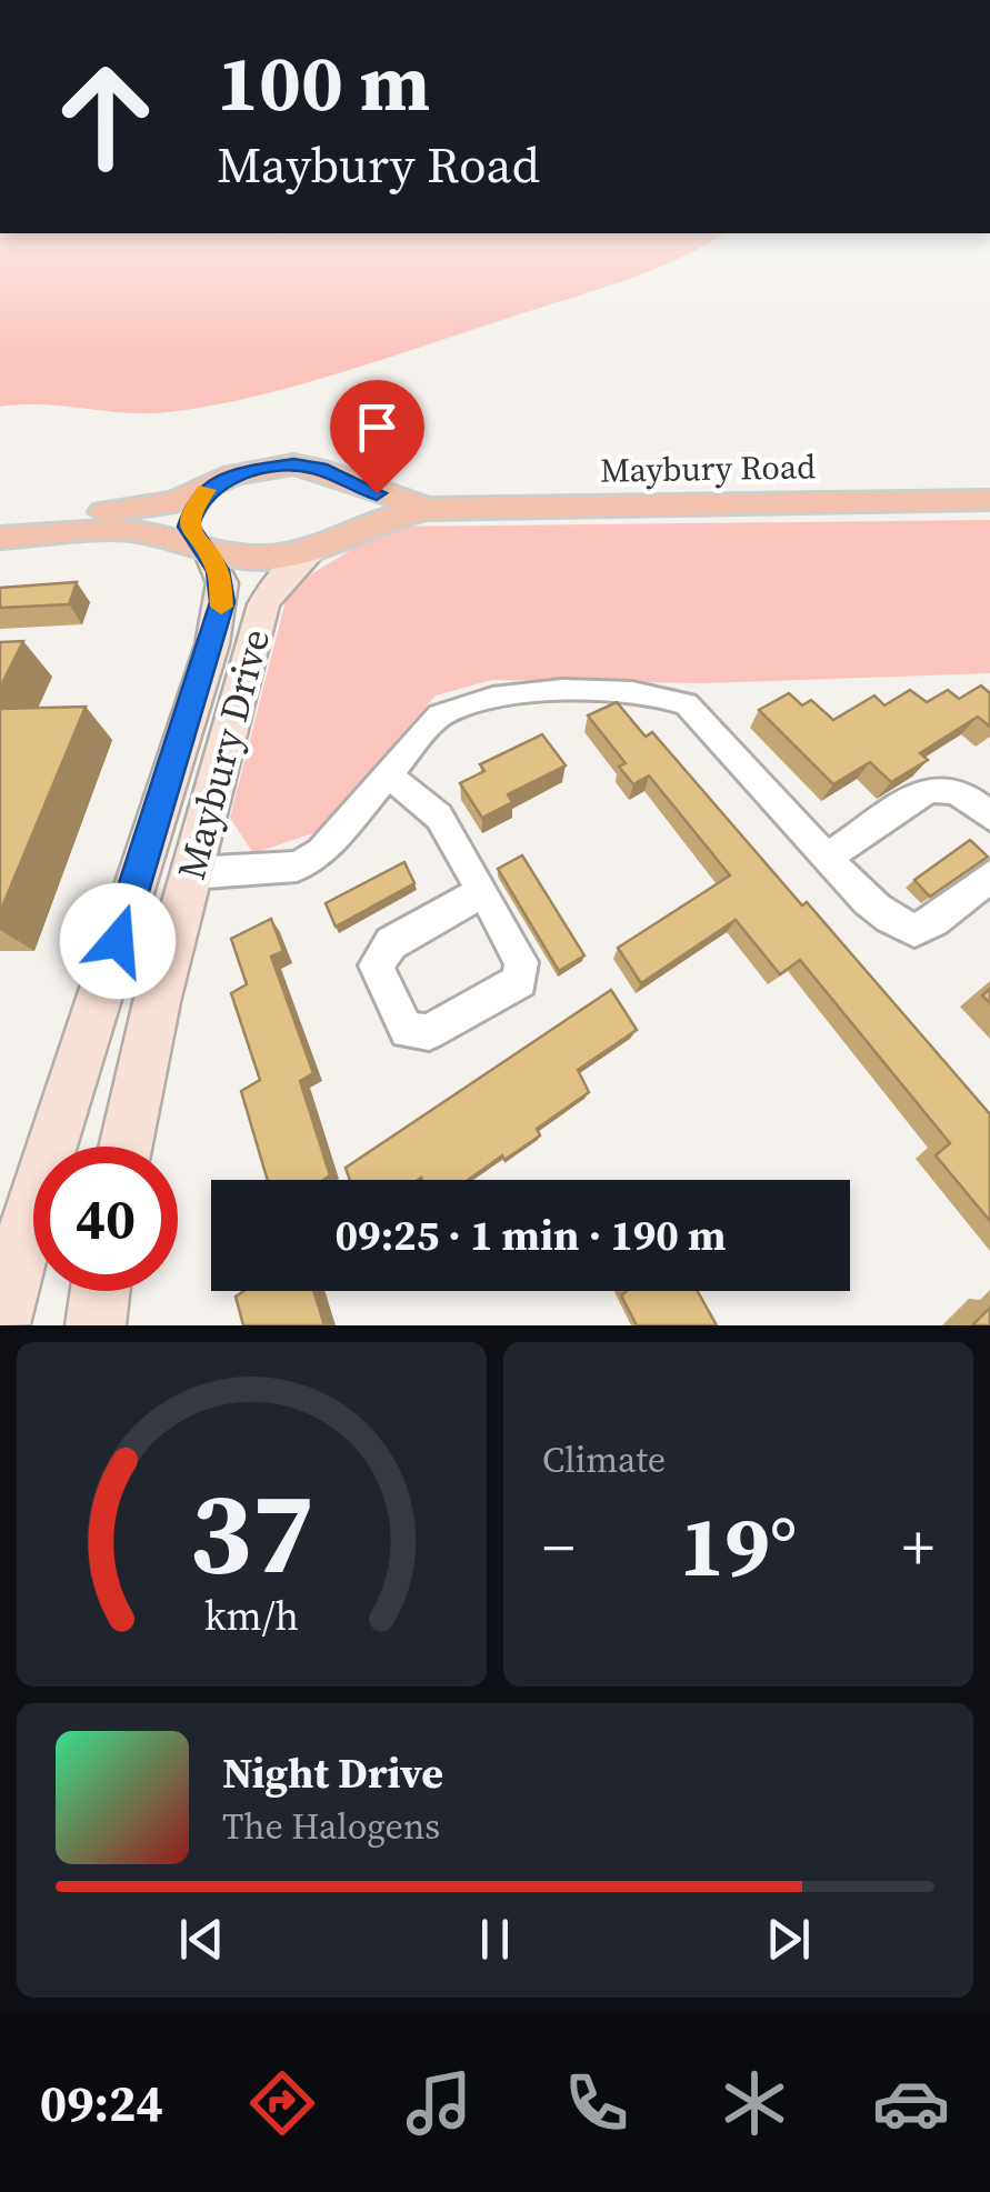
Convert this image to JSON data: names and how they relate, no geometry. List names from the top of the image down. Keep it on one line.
{"streets":{"main road":["Maybury Road"],"street":["Maybury Drive"]},"crossings":[["Maybury Road","Maybury Drive"]],"page":{"turn":["100 m","Maybury Road"],"limit":"40","trip":"09:25 · 1 min · 190 m","tile":"Climate","heat":["−","19°","+"],"song":["Night Drive","The Halogens"],"tabs":"09:24","gauge":["37","km/h"]}}
